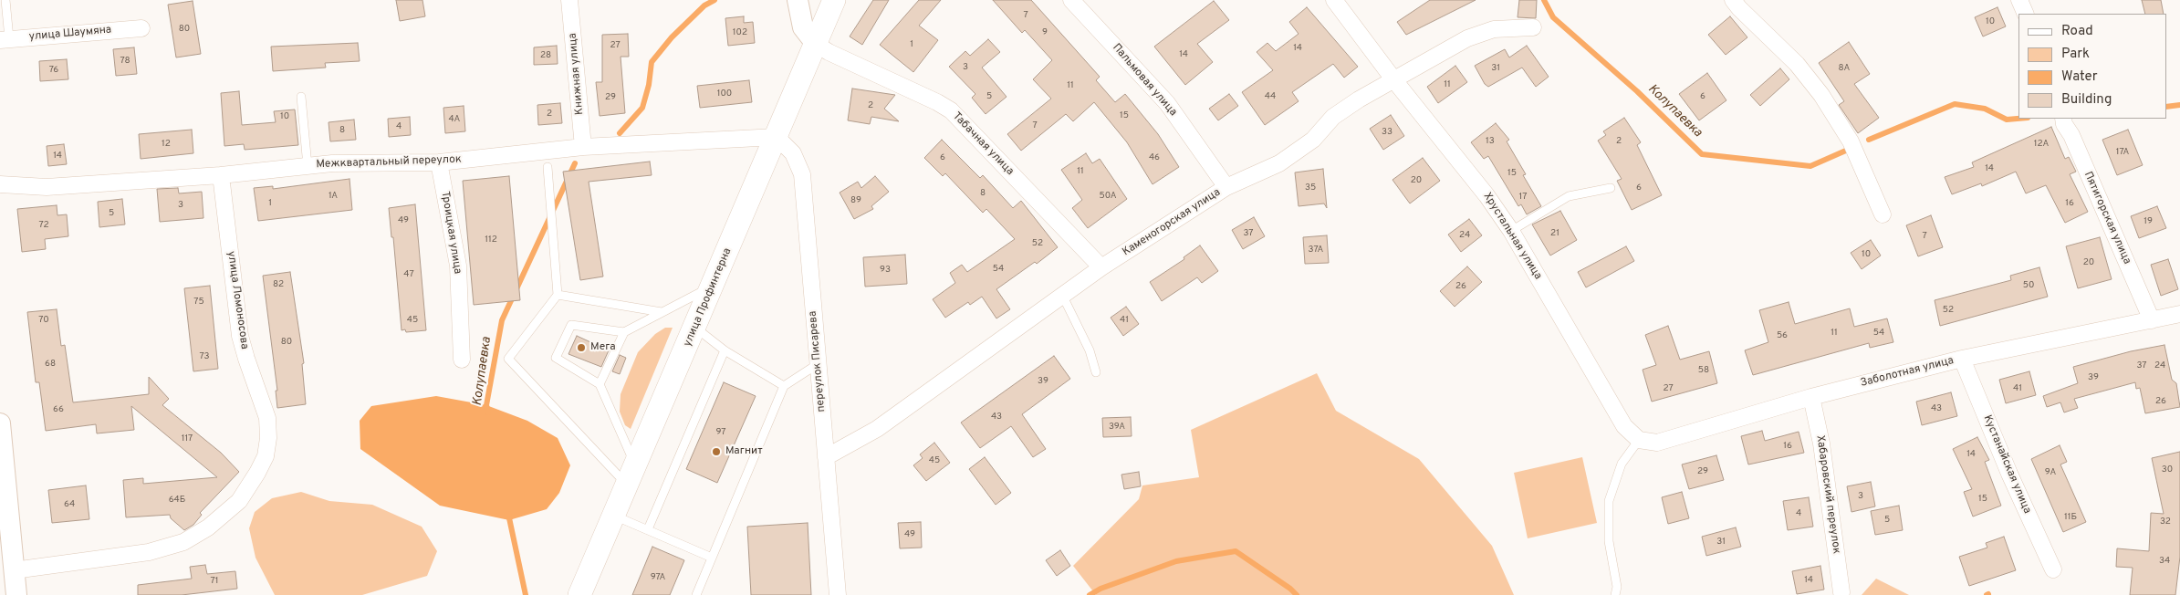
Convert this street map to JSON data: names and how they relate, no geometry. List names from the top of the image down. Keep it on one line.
{"streets":{"main road":["улица Профинтерна"],"street":["улица Шаумяна","Книжная улица","Пальмовая улица","Табачная улица","Межквартальный переулок","Пятигорская улица","Каменогорская улица","Троицкая улица","Хрустальная улица","улица Ломоносова","переулок Писарева","Заболотная улица","Кустанайская улица","Хабаровский переулок"]},"crossings":[["Книжная улица","Межквартальный переулок"],["Пальмовая улица","Каменогорская улица"],["Табачная улица","Каменогорская улица"],["Табачная улица","улица Профинтерна"],["Межквартальный переулок","Троицкая улица"],["Межквартальный переулок","улица Профинтерна"],["Межквартальный переулок","улица Ломоносова"],["Межквартальный переулок","переулок Писарева"],["Пятигорская улица","Заболотная улица"],["Каменогорская улица","Хрустальная улица"],["Каменогорская улица","переулок Писарева"],["Хрустальная улица","Заболотная улица"],["улица Профинтерна","переулок Писарева"],["Заболотная улица","Кустанайская улица"],["Заболотная улица","Хабаровский переулок"]],"water":["Колупаевка"],"places":["Мега","Магнит"],"house_numbers":["7","10","80","102","9","1","27","14","14","28","78","3","31","8А","76","11","11","100","5","44","6","29","2","2","15","10","4А","7","4","8","33","13","2","12","12А","17А","14","6","46","14","11","15","20","35","6","8","1А","50А","17","89","1","16","3","5","49","19","72","37","21","24","7","112","52","37А","10","20","54","93","47","82","50","26","75","52","70","45","41","11","54","56","80","73","68","37","24","58","39","39","27","41","26","43","66","43","39А","97","117","16","14","45","30","29","9А","3","15","64Б","64","4","11Б","5","32","49","31","34","97А","14","71"],"legend":["Road","Park","Water","Building"]}
